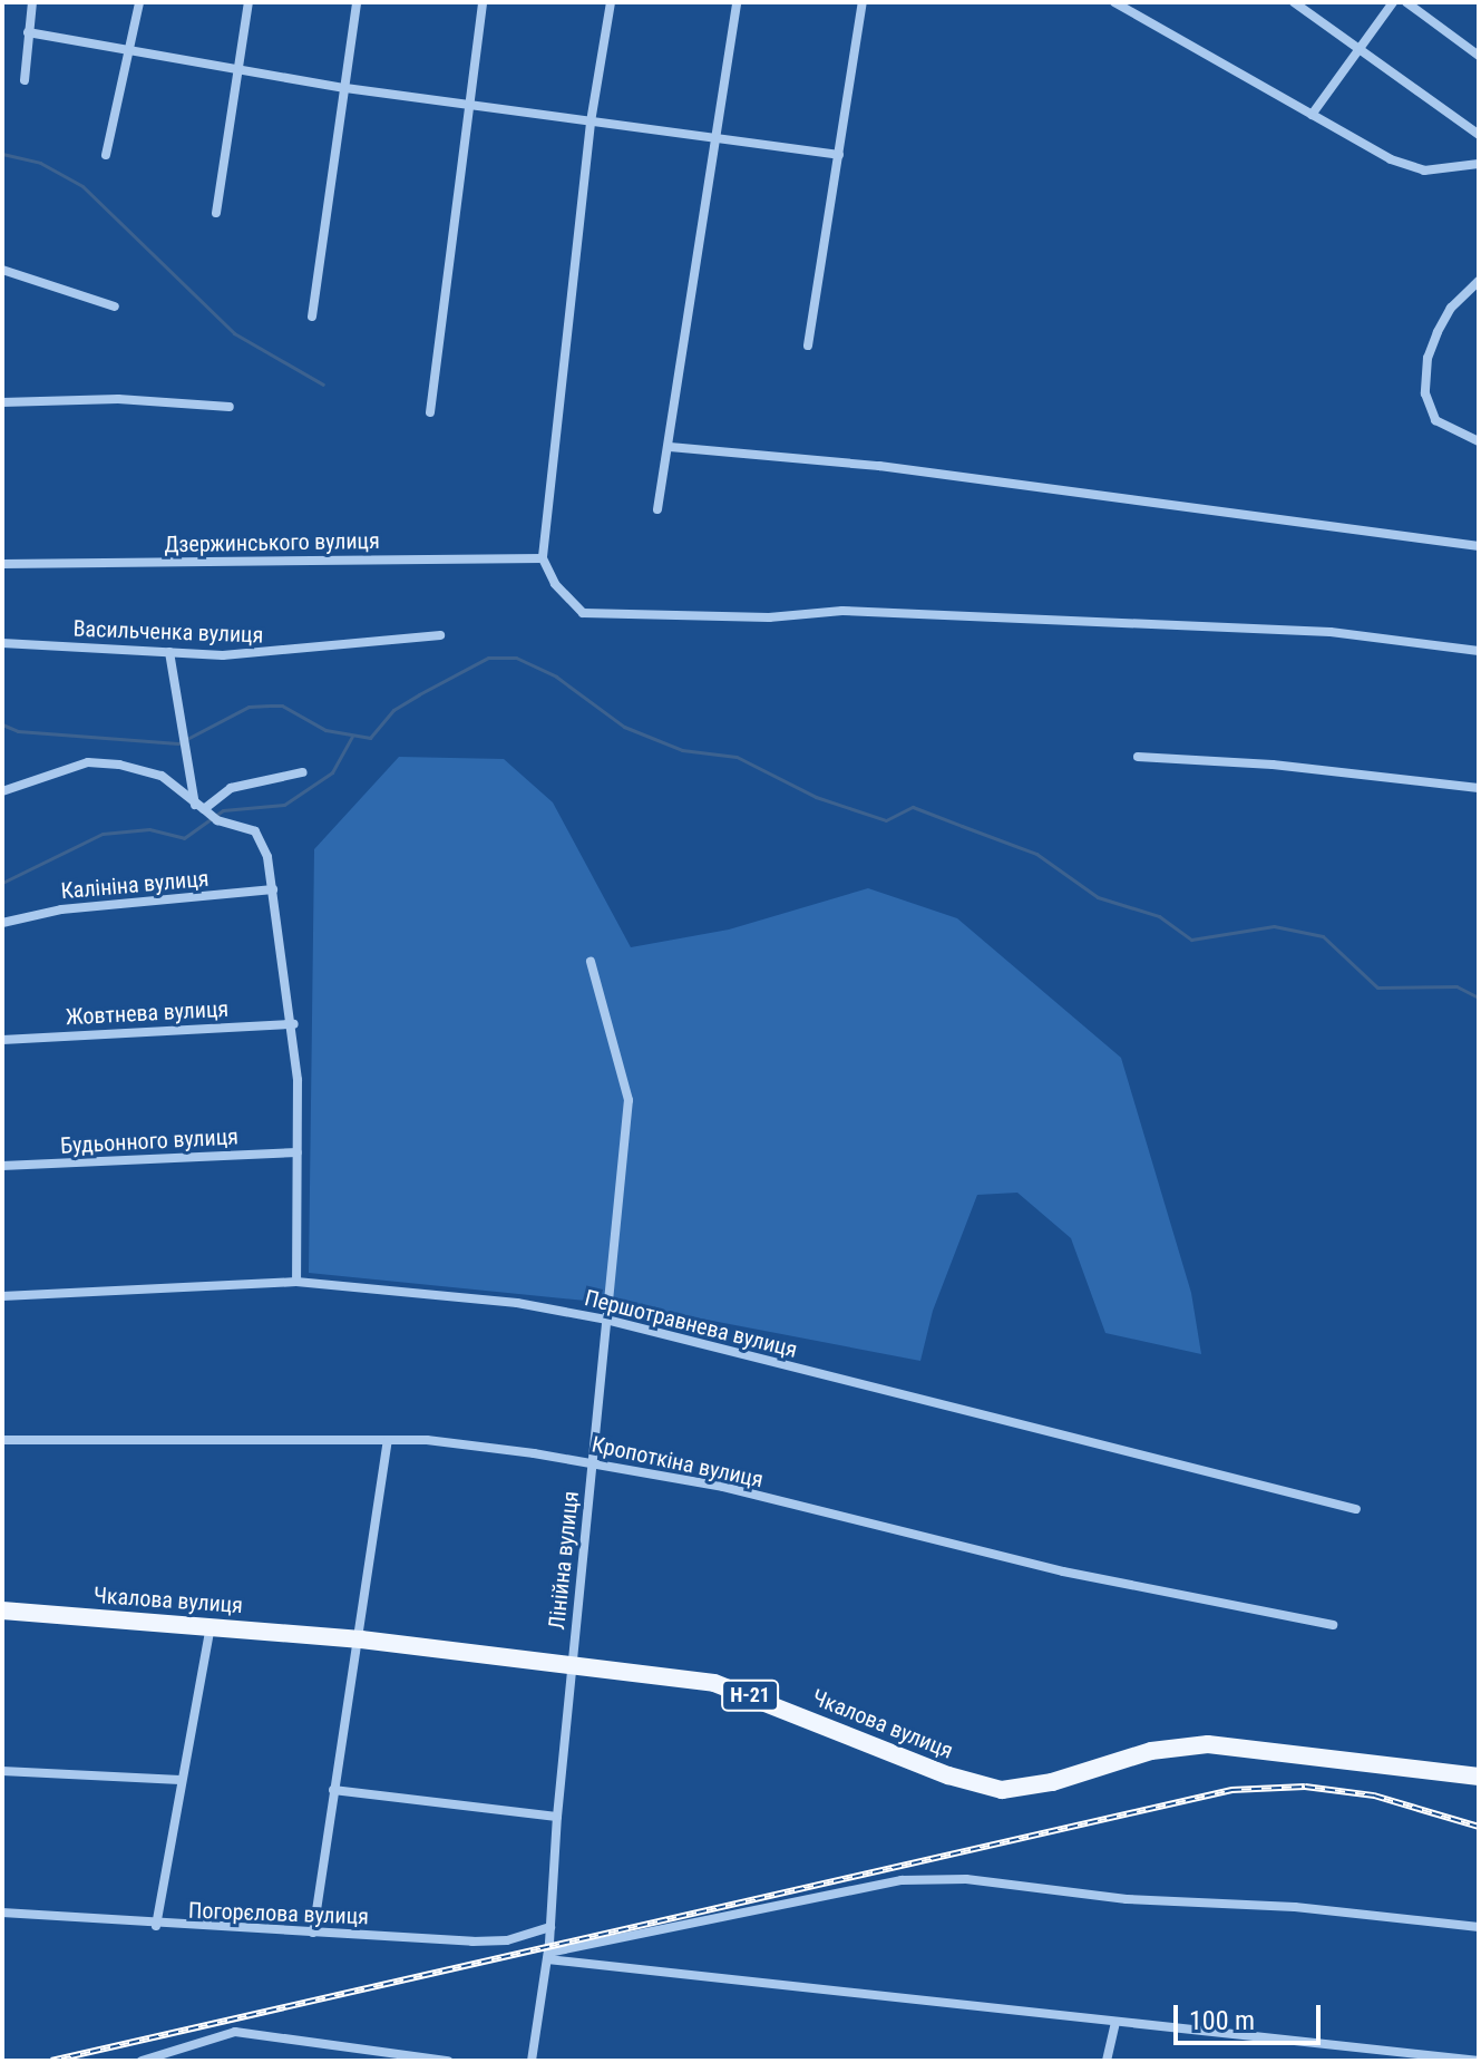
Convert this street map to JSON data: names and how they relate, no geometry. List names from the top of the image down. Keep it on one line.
{"streets":{"main road":["Чкалова вулиця","Н-21"],"street":["Дзержинського вулиця","Васильченка вулиця","Калініна вулиця","Жовтнева вулиця","Будьонного вулиця","Першотравнева вулиця","Кропоткіна вулиця","Лінійна вулиця","Погорєлова вулиця"]},"crossings":[["Першотравнева вулиця","Лінійна вулиця"],["Кропоткіна вулиця","Лінійна вулиця"],["Лінійна вулиця","Чкалова вулиця"],["Лінійна вулиця","Погорєлова вулиця"]],"scale_bar":"100 m"}
